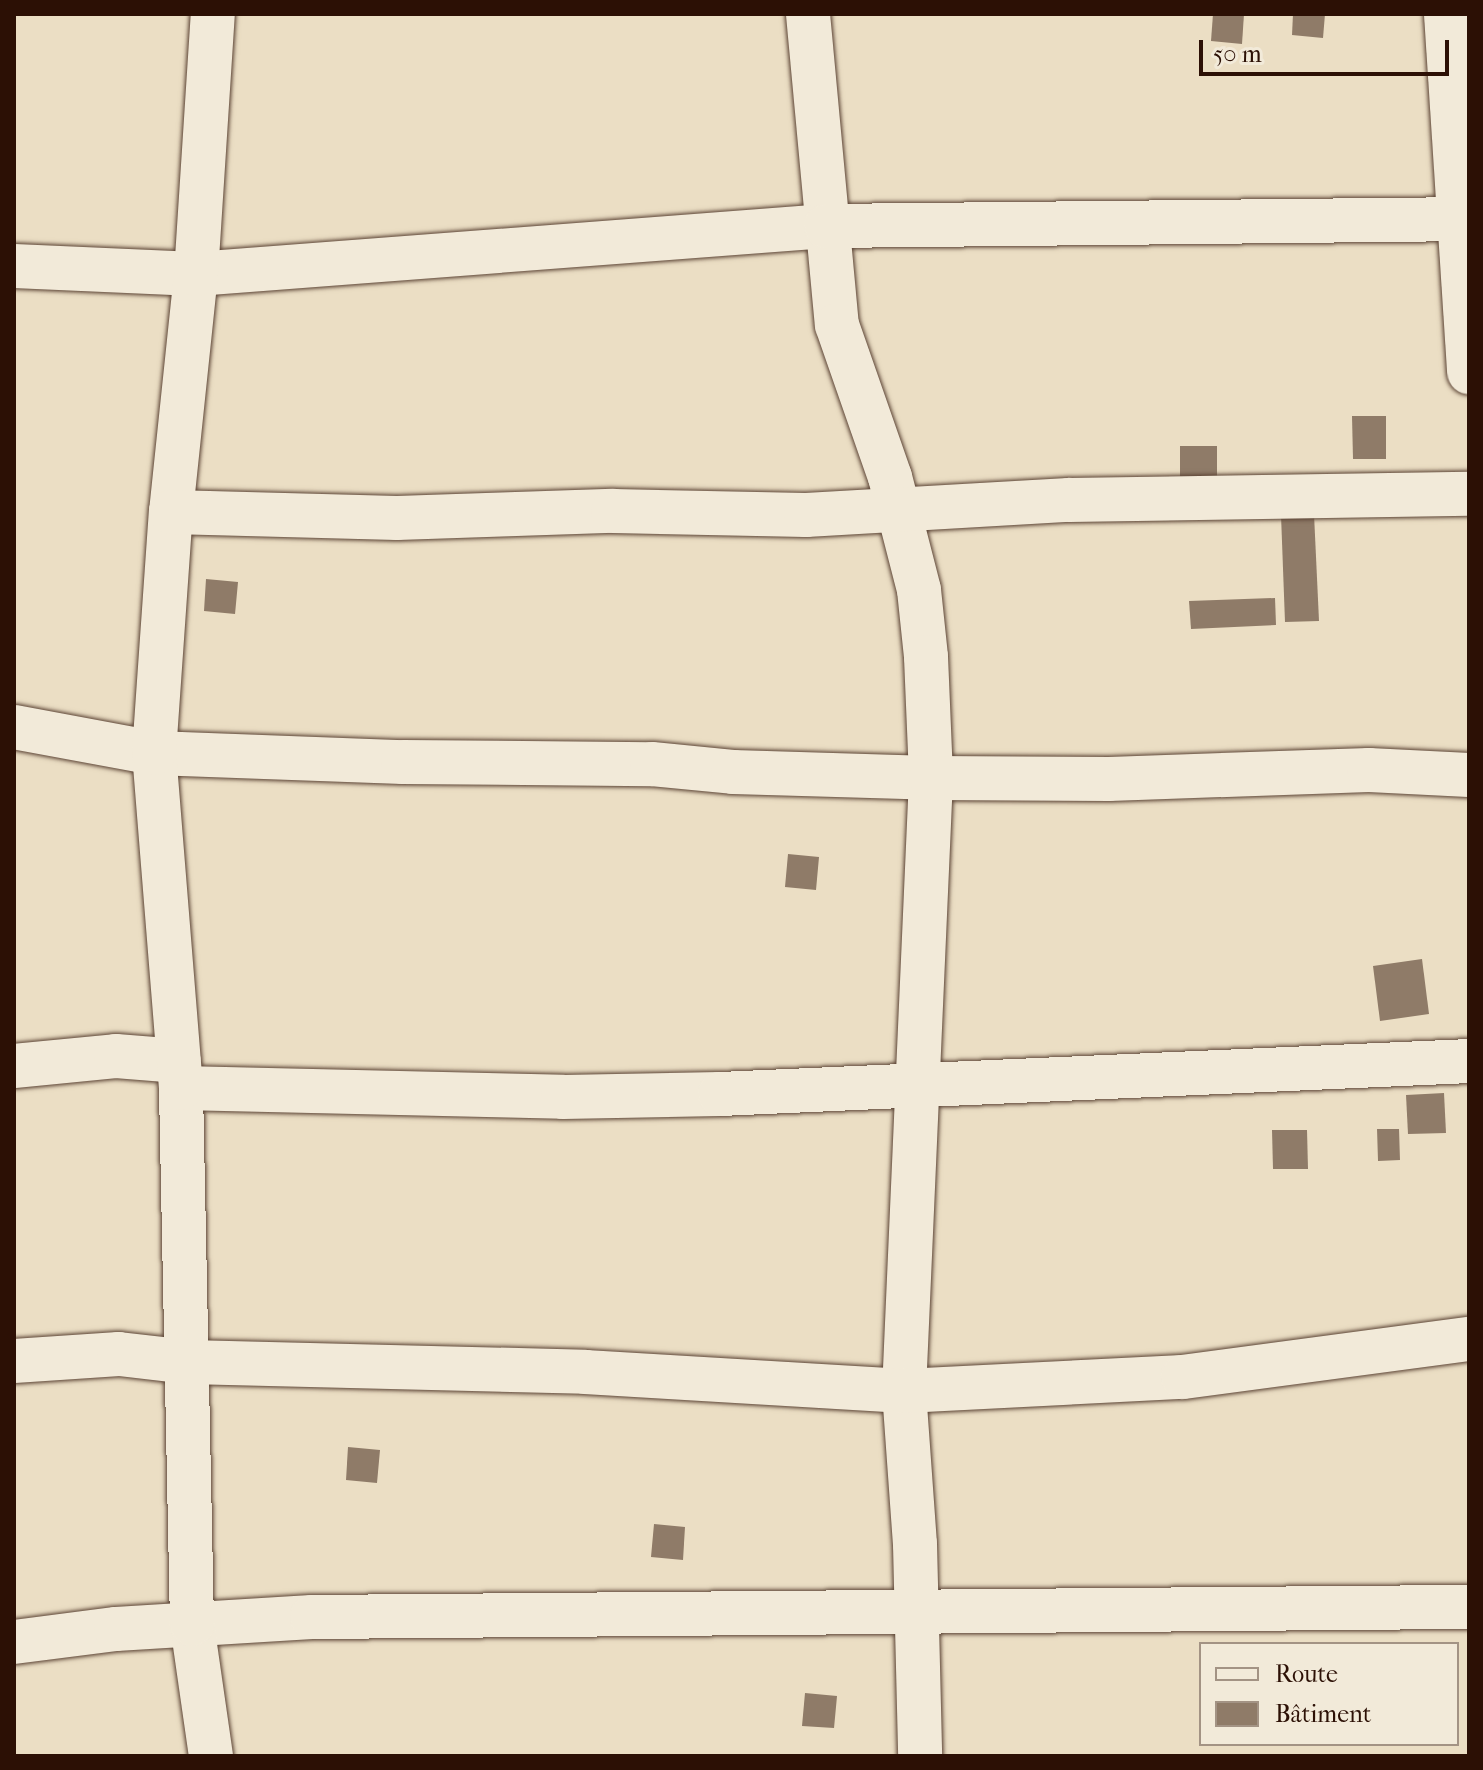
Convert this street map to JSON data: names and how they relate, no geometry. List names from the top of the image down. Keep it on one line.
{"legend":["Route","Bâtiment"],"scale_bar":"50 m"}
